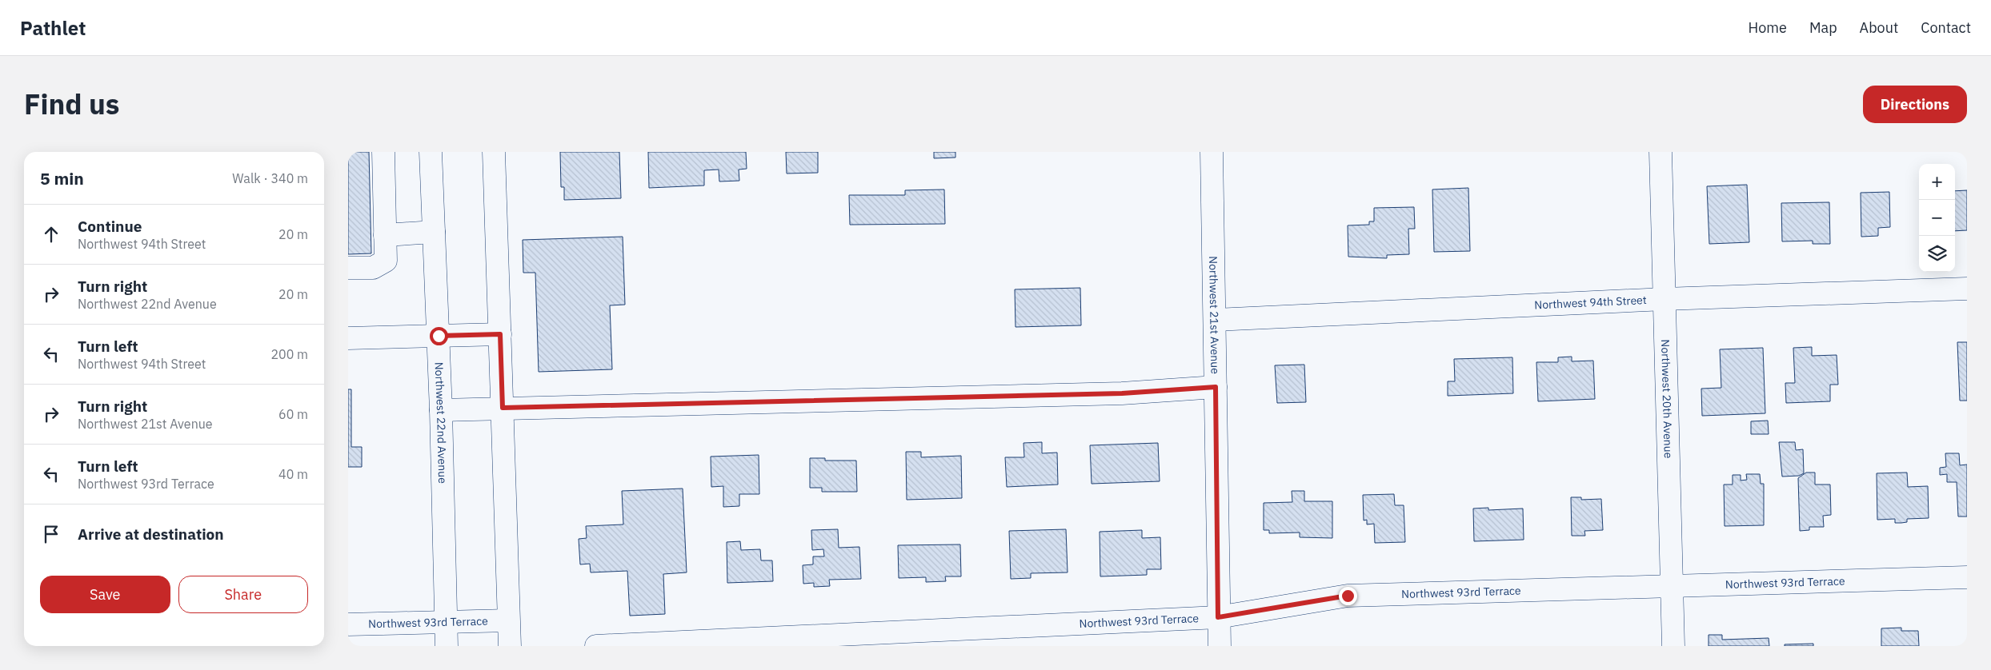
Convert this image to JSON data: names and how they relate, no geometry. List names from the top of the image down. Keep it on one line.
{"streets":{"street":["Northwest 94th Street","Northwest 21st Avenue","Northwest 20th Avenue","Northwest 22nd Avenue","Northwest 93rd Terrace"]},"crossings":[["Northwest 94th Street","Northwest 21st Avenue"],["Northwest 94th Street","Northwest 20th Avenue"],["Northwest 21st Avenue","Northwest 93rd Terrace"],["Northwest 20th Avenue","Northwest 93rd Terrace"],["Northwest 22nd Avenue","Northwest 93rd Terrace"]],"page":{"header":"Pathlet","nav":["Home","Map","About","Contact"],"title":"Find us","buttons":["Directions",["Save","Share"]],"heading":["5 min","Walk · 340 m"],"map_buttons":["+","−"],"list":[["Continue","Northwest 94th Street","20 m"],["Turn right","Northwest 22nd Avenue","20 m"],["Turn left","Northwest 94th Street","200 m"],["Turn right","Northwest 21st Avenue","60 m"],["Turn left","Northwest 93rd Terrace","40 m"],"Arrive at destination"]}}
